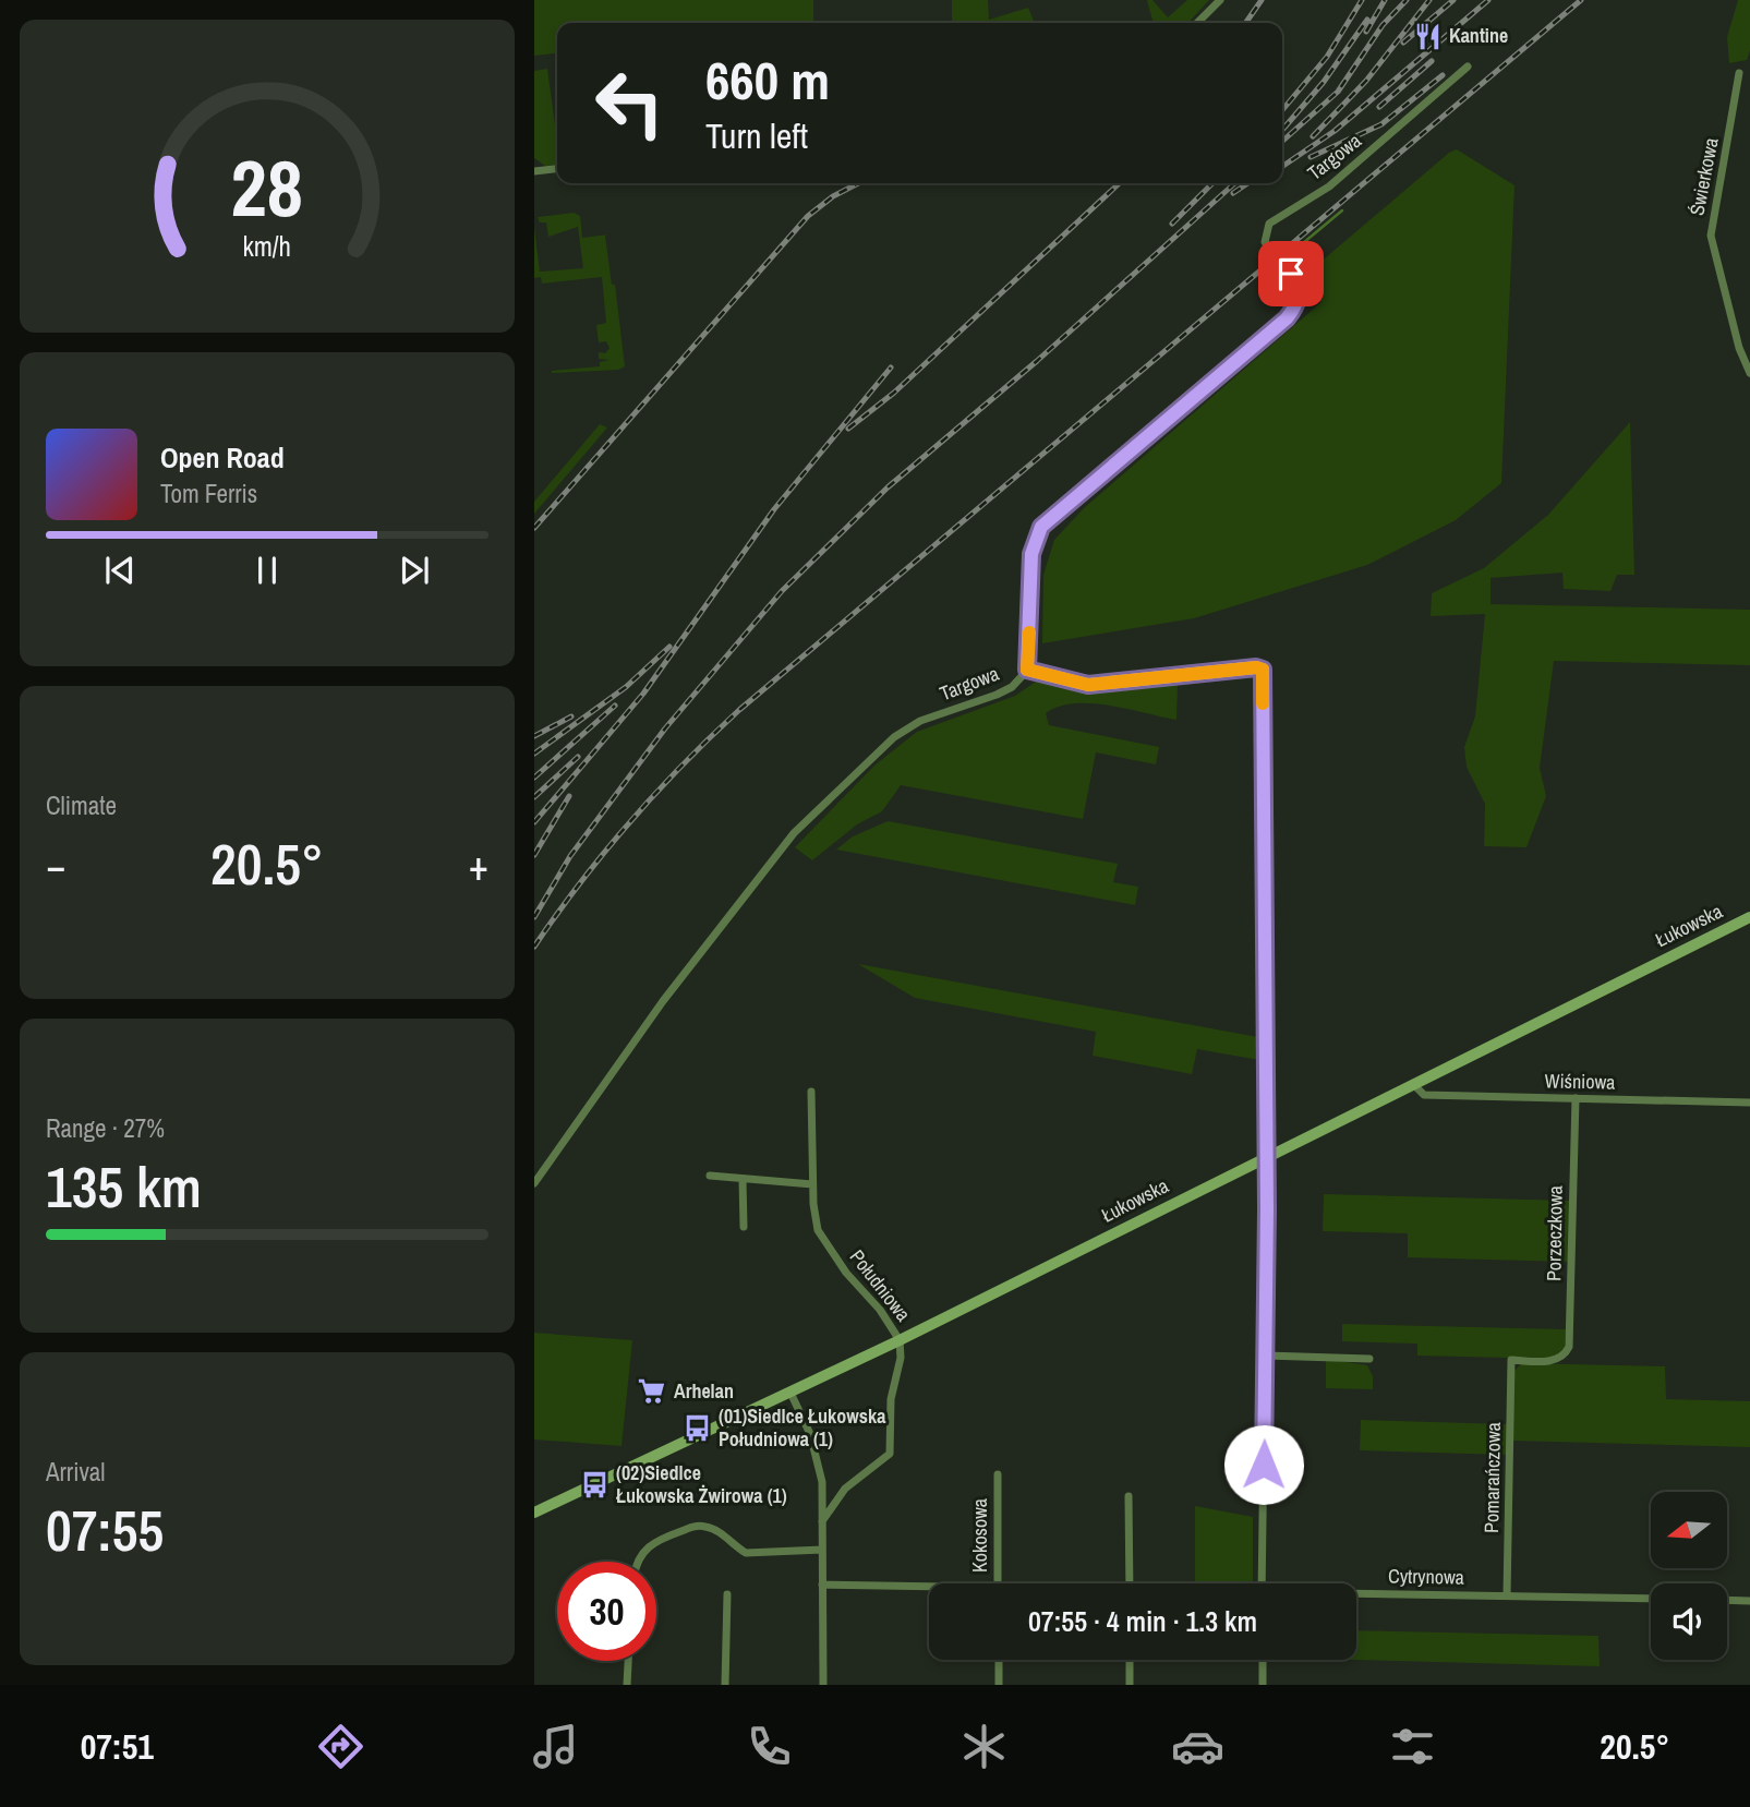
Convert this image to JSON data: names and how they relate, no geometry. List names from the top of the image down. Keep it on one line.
{"streets":{"main road":["Łukowska"],"street":["Targowa","Świerkowa","Wiśniowa","Porzeczkowa","Południowa","Pomarańczowa","Kokosowa","Cytrynowa"]},"crossings":[["Łukowska","Wiśniowa"],["Łukowska","Południowa"],["Wiśniowa","Porzeczkowa"],["Porzeczkowa","Pomarańczowa"],["Pomarańczowa","Cytrynowa"]],"places":{"restaurant":["Kantine"],"supermarket":["Arhelan"],"bus stop":["(01)Siedlce Łukowska Południowa (1)","(02)Siedlce Łukowska Żwirowa (1)"]},"north":"left","page":{"turn":["660 m","Turn left"],"song":["Open Road","Tom Ferris"],"tile":["Climate",["Range · 27%","135 km"],["Arrival","07:55"]],"heat":["−","20.5°","+"],"limit":"30","trip":"07:55 · 4 min · 1.3 km","tabs":["07:51","20.5°"],"gauge":["28","km/h"]}}
